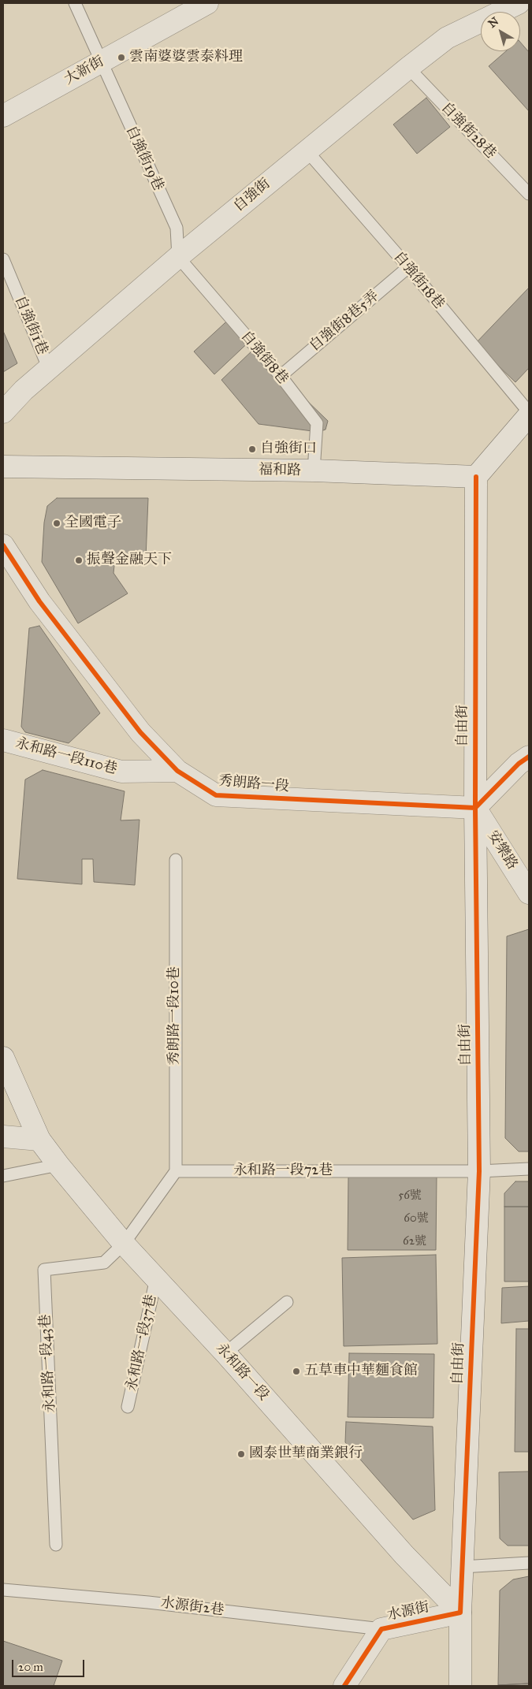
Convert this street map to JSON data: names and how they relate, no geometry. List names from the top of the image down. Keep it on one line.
{"streets":{"street":["大新街","自強街","福和路","自由街","永和路一段110巷","秀朗路一段","安樂路","永和路一段","水源街"],"lane":["自強街28巷","自強街19巷","自強街18巷","自強街8巷5弄","自強街1巷","自強街8巷","秀朗路一段10巷","永和路一段72巷","永和路一段37巷","永和路一段43巷","水源街2巷"]},"crossings":[["大新街","自強街19巷"],["自強街28巷","自強街"],["自強街19巷","自強街"],["自強街19巷","自強街8巷"],["自強街","自強街18巷"],["自強街","自強街1巷"],["自強街","自強街8巷"],["自強街18巷","自強街8巷5弄"],["自強街8巷5弄","自強街8巷"],["自強街8巷","福和路"],["福和路","自由街"],["自由街","秀朗路一段"],["自由街","安樂路"],["自由街","永和路一段72巷"],["自由街","永和路一段"],["自由街","水源街"],["永和路一段110巷","秀朗路一段"],["秀朗路一段","安樂路"],["秀朗路一段10巷","永和路一段72巷"],["永和路一段37巷","永和路一段"],["永和路一段43巷","永和路一段"],["永和路一段","水源街"],["水源街2巷","水源街"]],"places":["雲南婆婆雲泰料理","自強街口","全國電子","振聲金融天下","五草車中華麵食館","國泰世華商業銀行"],"house_numbers":["56號","60號","62號"],"scale_bar":"20 m","north":"top left"}
